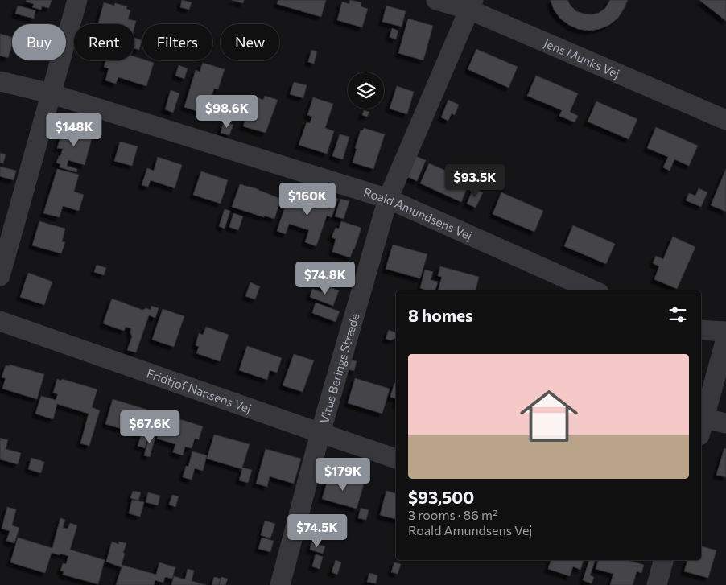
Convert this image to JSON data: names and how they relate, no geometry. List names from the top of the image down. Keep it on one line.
{"streets":{"street":["Jens Munks Vej","Roald Amundsens Vej","Vitus Berings Stræde","Fridtjof Nansens Vej"]},"crossings":[["Jens Munks Vej","Vitus Berings Stræde"],["Roald Amundsens Vej","Vitus Berings Stræde"],["Vitus Berings Stræde","Fridtjof Nansens Vej"]],"page":{"chip":["Buy","Rent","Filters","New"],"price":["$98.6K","$148K","$93.5K","$160K","$74.8K","$67.6K","$179K","$74.5K"],"heading":"8 homes","list":[{"name":"$93,500","note":"3 rooms · 86 m² · Roald Amundsens Vej"}]}}
